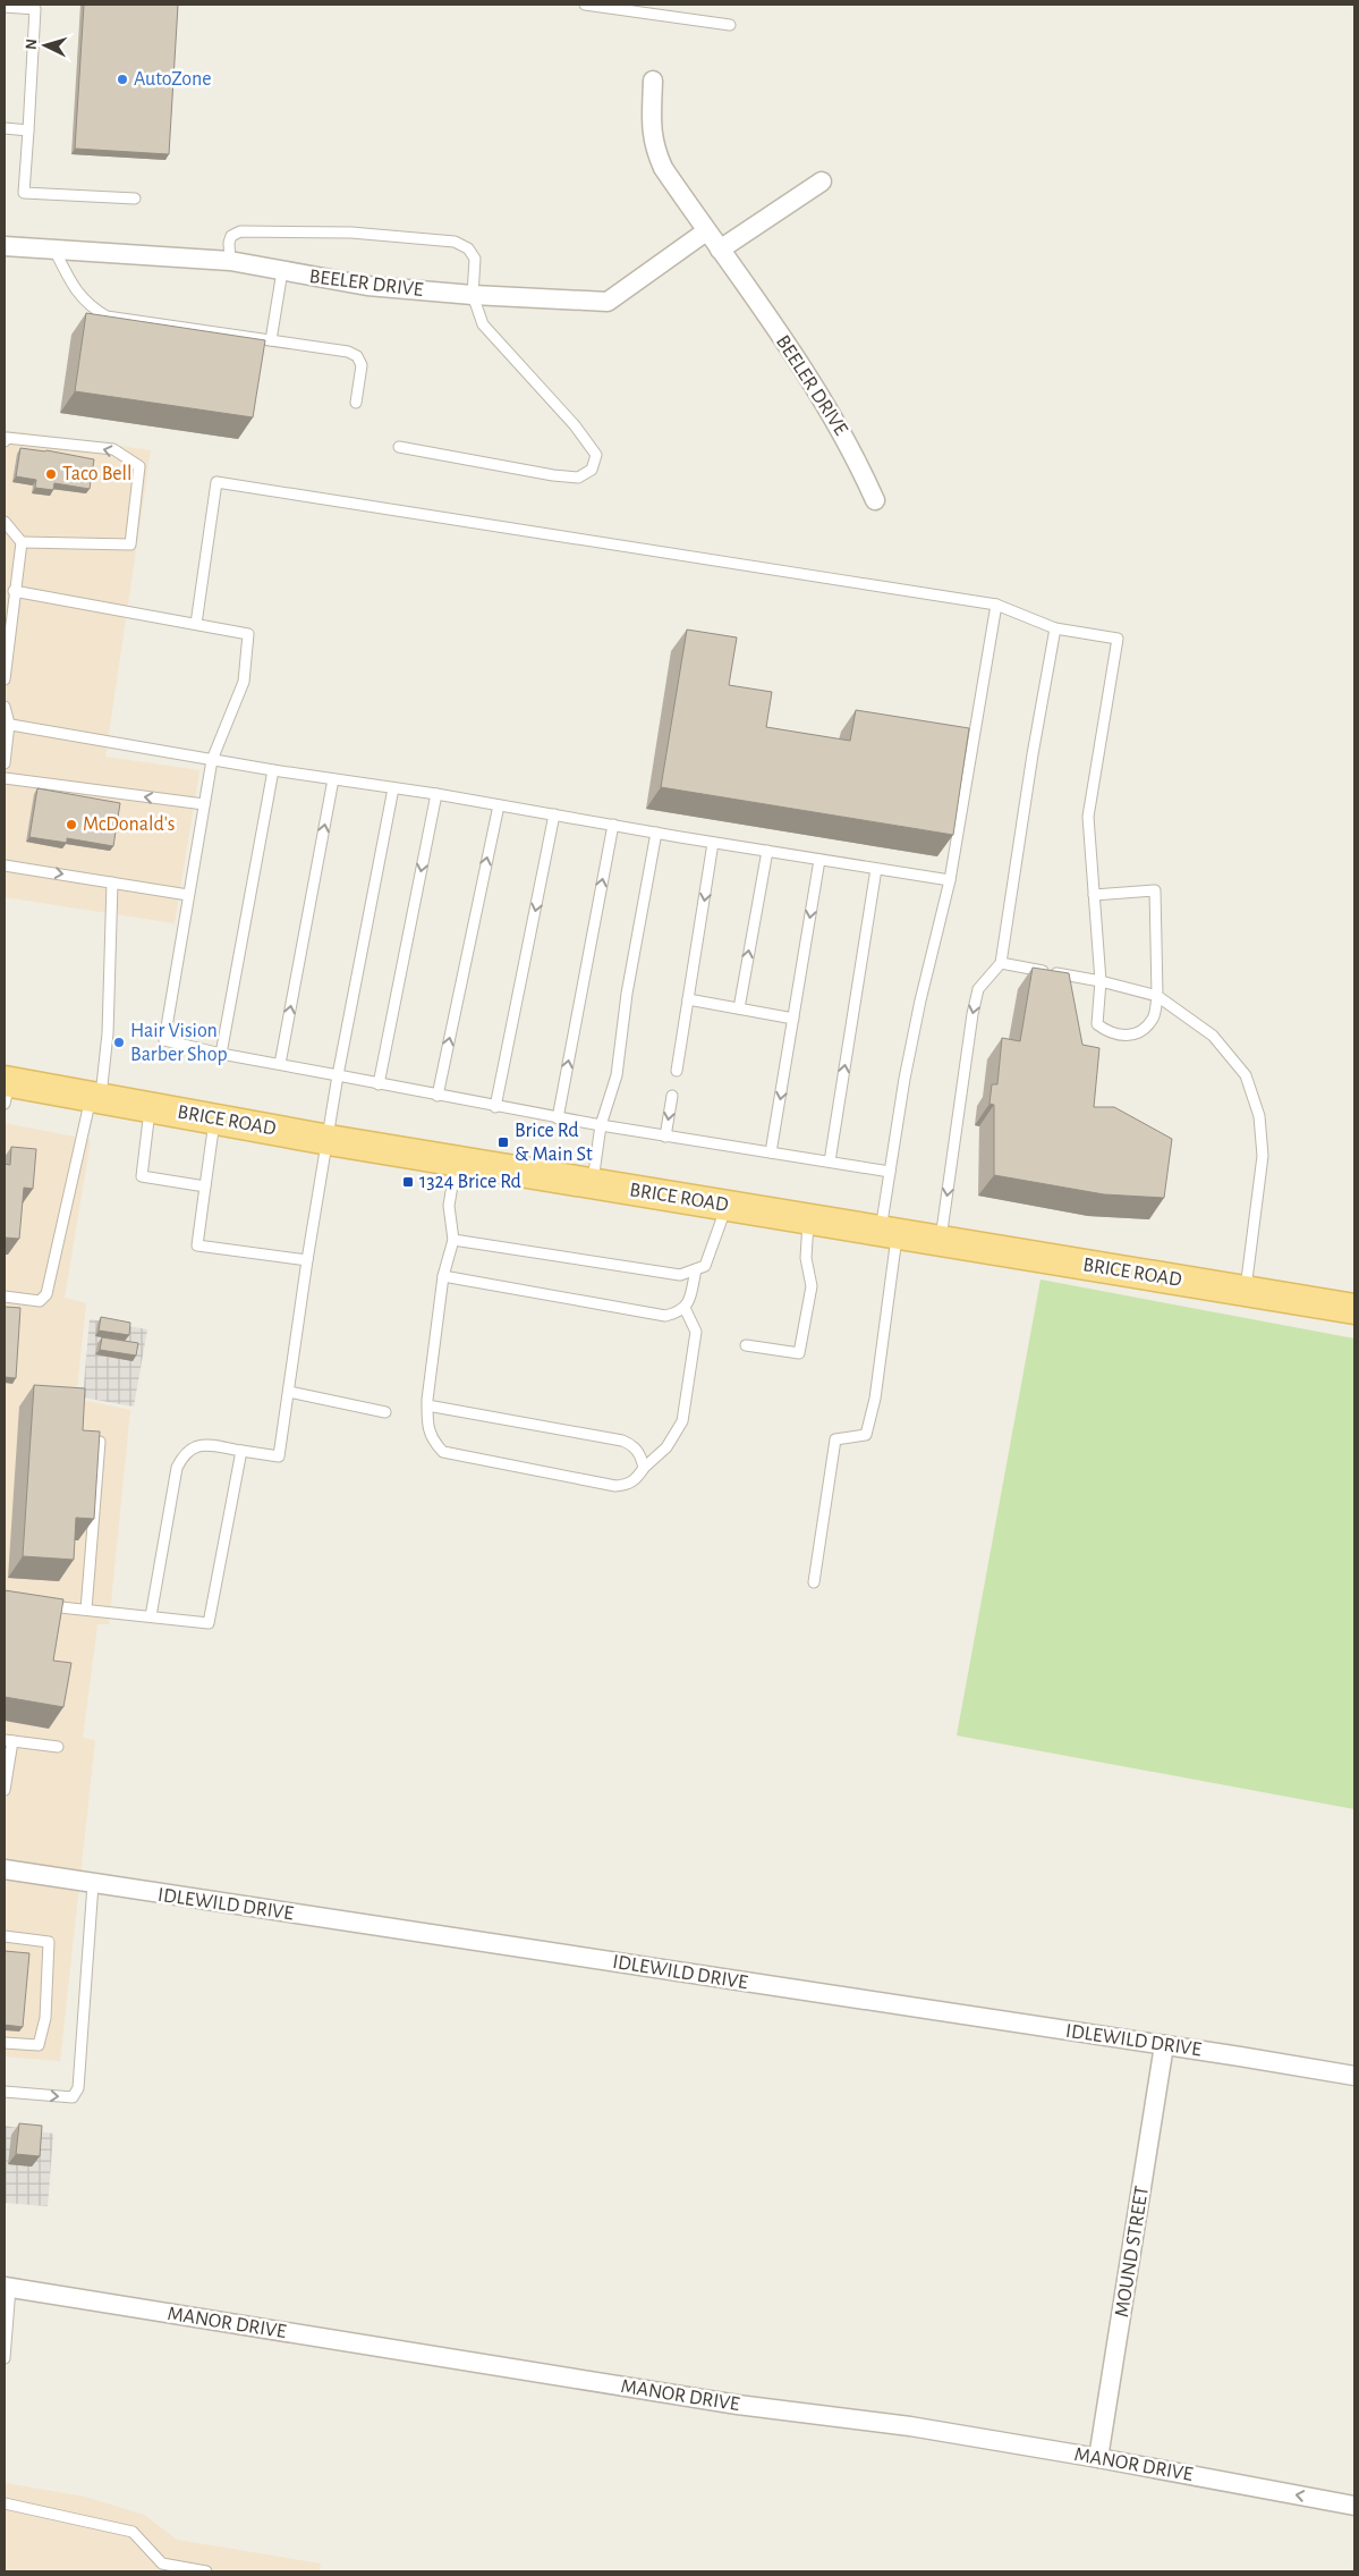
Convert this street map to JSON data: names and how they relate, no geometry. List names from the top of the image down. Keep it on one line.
{"streets":{"main road":["BRICE ROAD"],"street":["BEELER DRIVE","IDLEWILD DRIVE","MOUND STREET","MANOR DRIVE"]},"crossings":[["IDLEWILD DRIVE","MOUND STREET"],["MOUND STREET","MANOR DRIVE"]],"places":{"other":["AutoZone","Taco Bell","McDonald's","Hair Vision Barber Shop"],"transit":["Brice Rd & Main St","1324 Brice Rd"]},"north":"left"}
